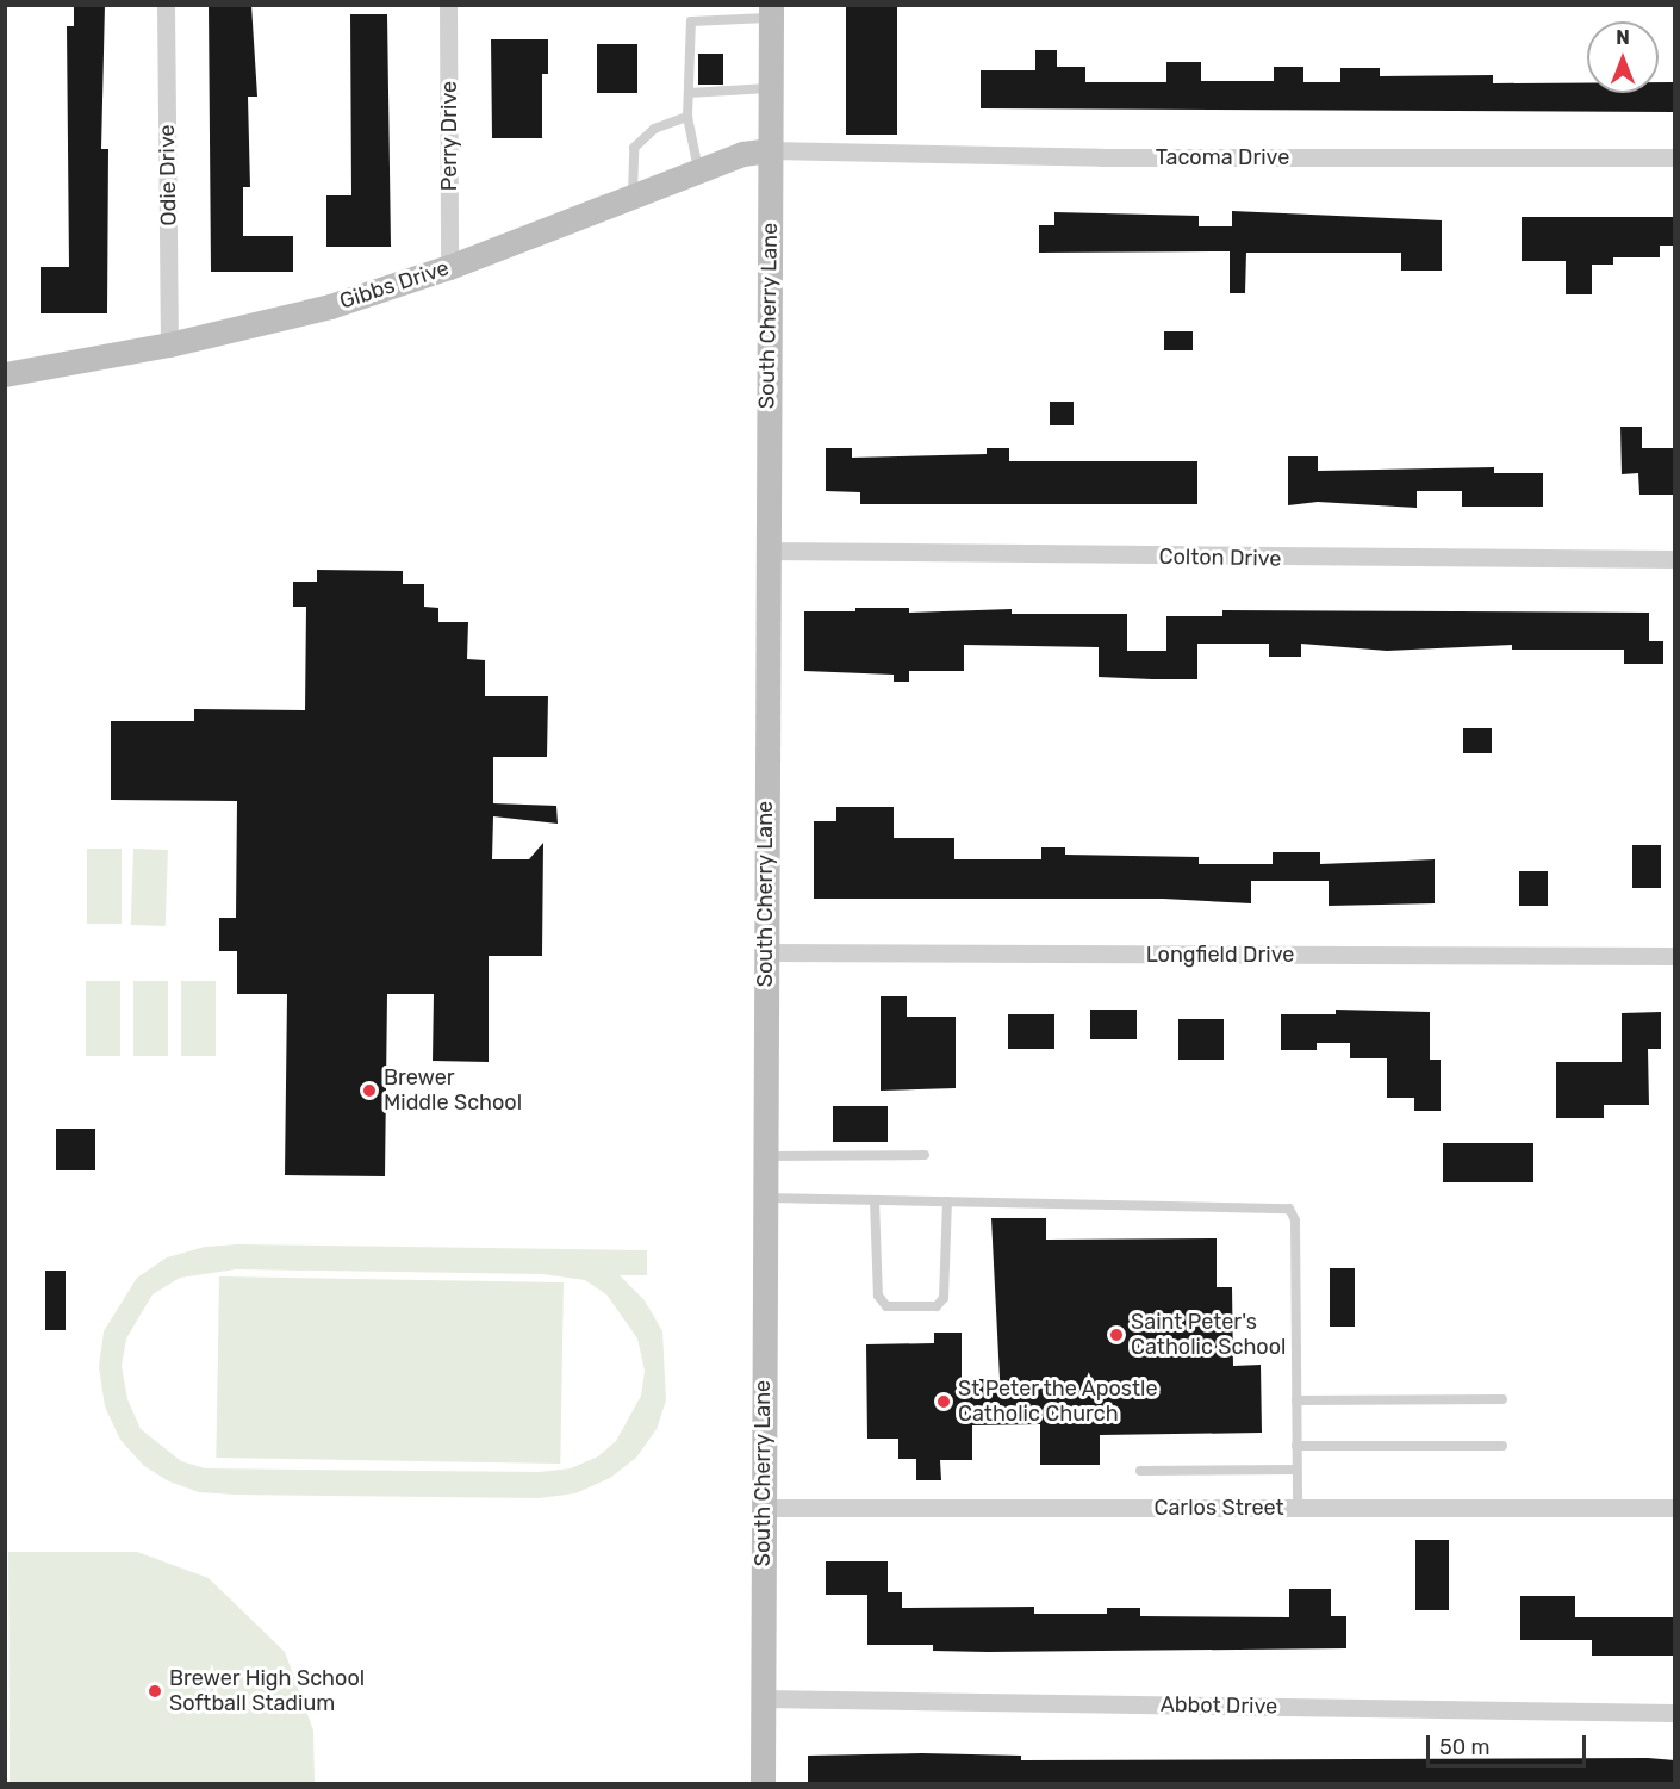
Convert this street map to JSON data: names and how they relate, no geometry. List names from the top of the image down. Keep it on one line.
{"streets":{"street":["Perry Drive","Tacoma Drive","Odie Drive","Gibbs Drive","South Cherry Lane","Colton Drive","Longfield Drive","Carlos Street","Abbot Drive"]},"crossings":[["Perry Drive","Gibbs Drive"],["Tacoma Drive","Gibbs Drive"],["Tacoma Drive","South Cherry Lane"],["Odie Drive","Gibbs Drive"],["Gibbs Drive","South Cherry Lane"],["South Cherry Lane","Colton Drive"],["South Cherry Lane","Longfield Drive"],["South Cherry Lane","Carlos Street"],["South Cherry Lane","Abbot Drive"]],"places":["Brewer Middle School","Saint Peter's Catholic School","St Peter the Apostle Catholic Church","Brewer High School Softball Stadium"],"scale_bar":"50 m","north":"top"}
